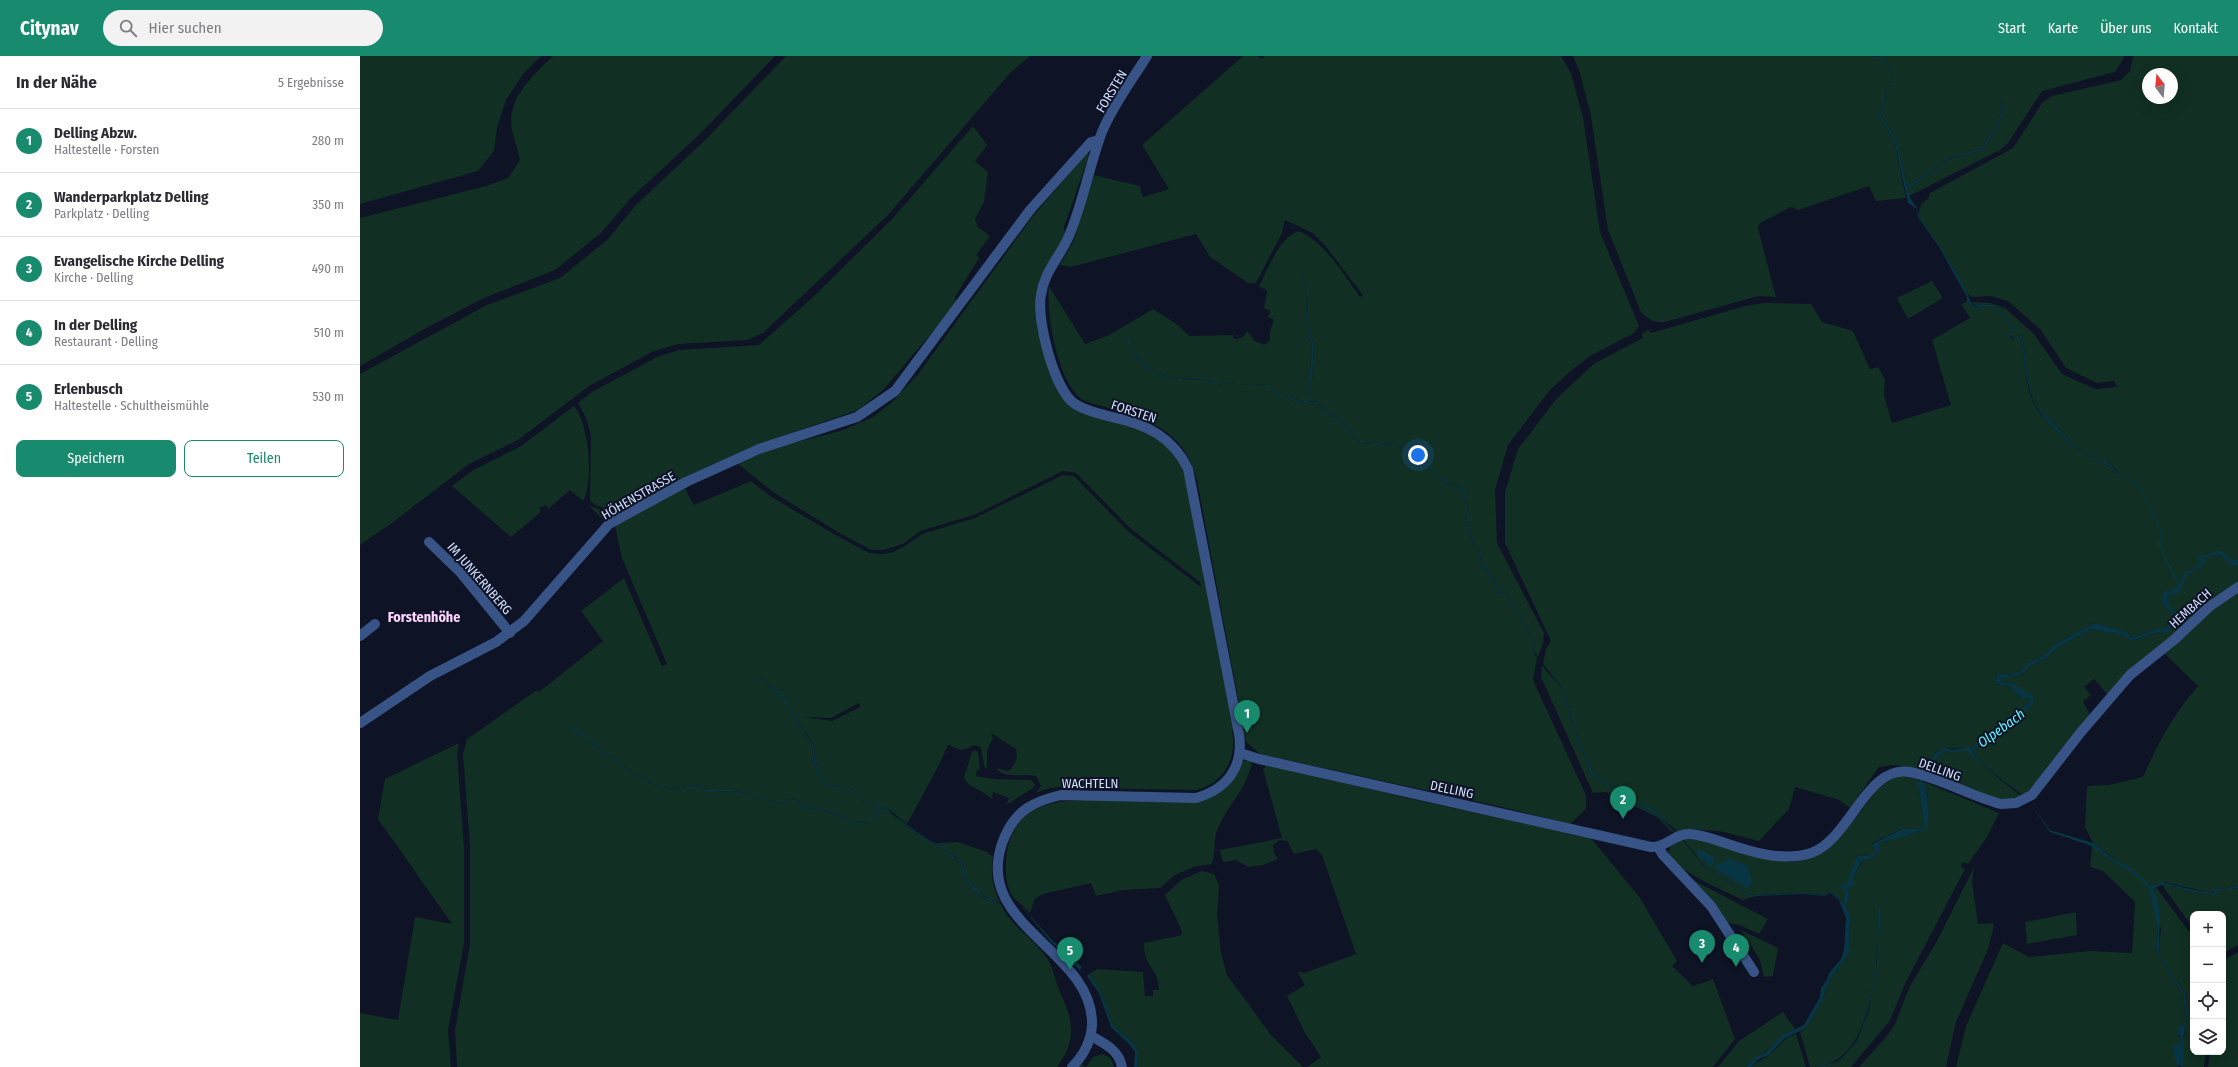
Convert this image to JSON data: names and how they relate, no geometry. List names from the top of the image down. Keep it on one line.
{"streets":{"street":["FORSTEN","HÖHENSTRASSE","IM JUNKERNBERG","HEMBACH","DELLING","WACHTELN"]},"crossings":[["FORSTEN","HÖHENSTRASSE"],["FORSTEN","DELLING"],["FORSTEN","WACHTELN"],["HÖHENSTRASSE","IM JUNKERNBERG"],["HEMBACH","DELLING"],["DELLING","WACHTELN"]],"districts":["Forstenhöhe"],"water":["Olpebach"],"north":"top","page":{"header":"Citynav","search":"Hier suchen","nav":["Start","Karte","Über uns","Kontakt"],"heading":["In der Nähe","5 Ergebnisse"],"list":[{"mark":"1","name":"Delling Abzw.","note":"Haltestelle · Forsten","value":"280 m"},{"mark":"2","name":"Wanderparkplatz Delling","note":"Parkplatz · Delling","value":"350 m"},{"mark":"3","name":"Evangelische Kirche Delling","note":"Kirche · Delling","value":"490 m"},{"mark":"4","name":"In der Delling","note":"Restaurant · Delling","value":"510 m"},{"mark":"5","name":"Erlenbusch","note":"Haltestelle · Schultheismühle","value":"530 m"}],"buttons":["Speichern","Teilen"],"pins":["1","2","3","4","5"],"map_buttons":["+","−"]}}
